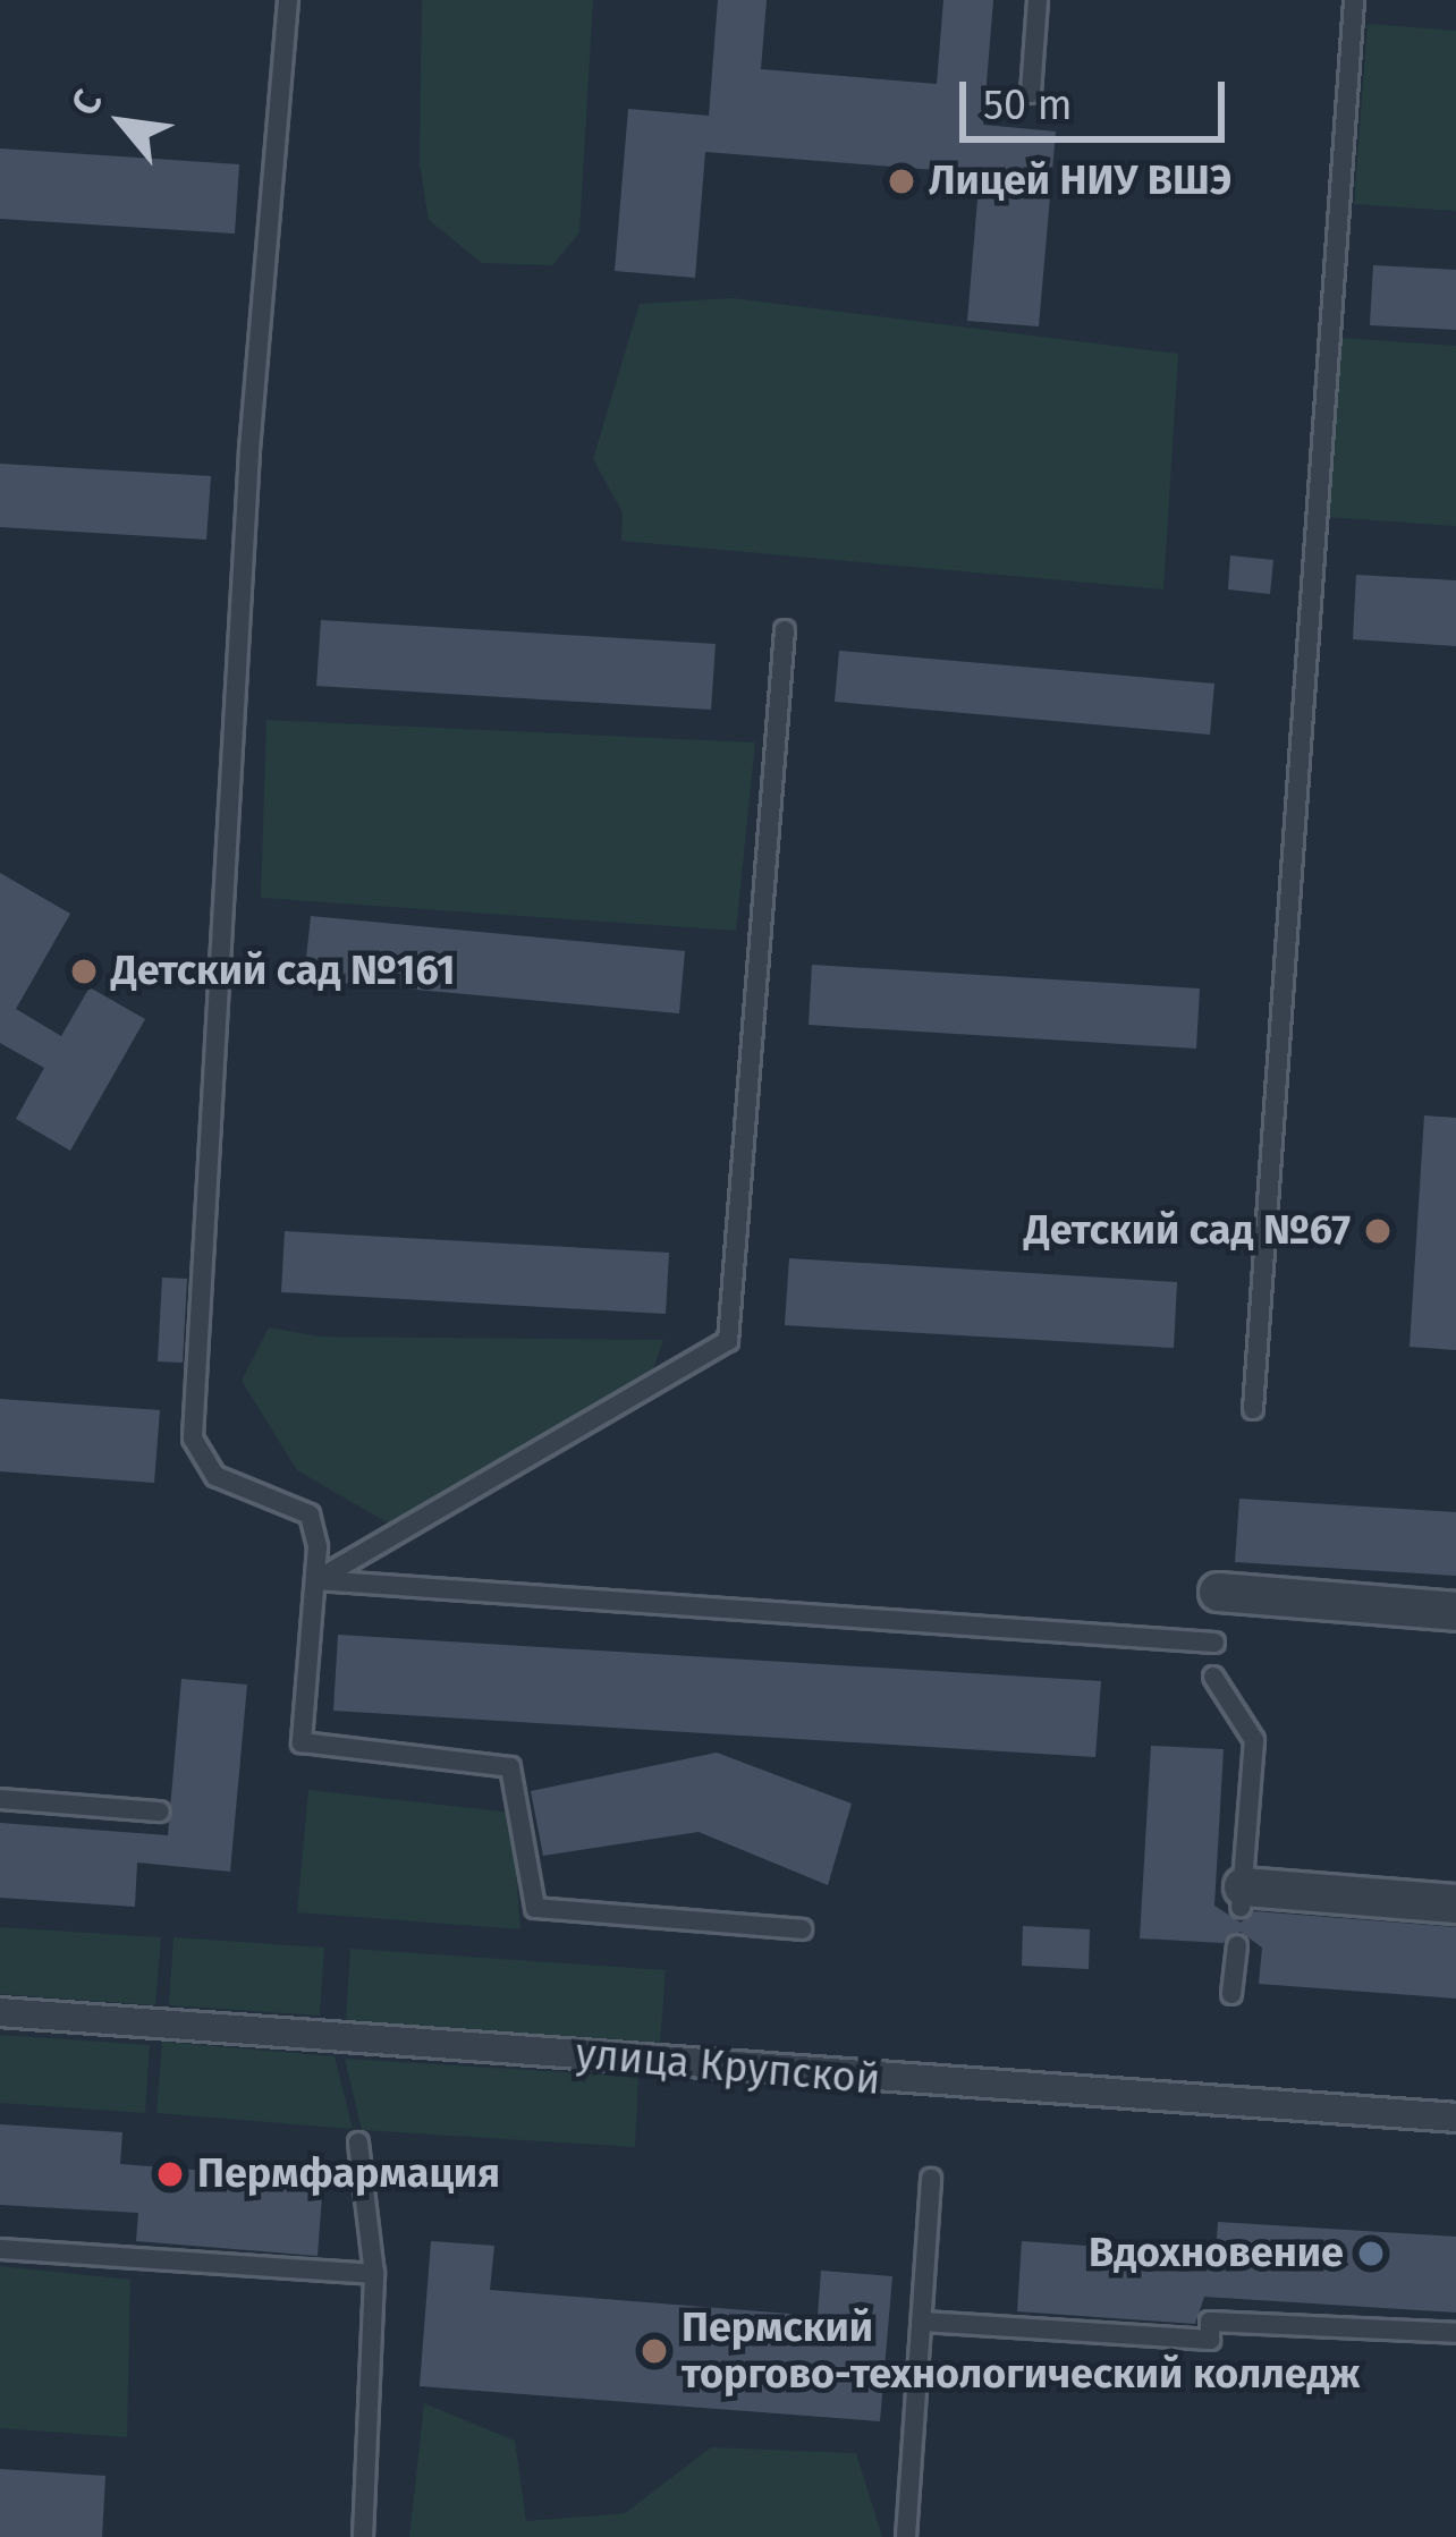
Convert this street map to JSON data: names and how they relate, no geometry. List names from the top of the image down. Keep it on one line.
{"streets":{"street":["улица Крупской"]},"places":["Лицей НИУ ВШЭ","Детский сад №161","Детский сад №67","Пермфармация","Вдохновение","Пермский торгово-технологический колледж"],"scale_bar":"50 m","north":"top left"}
